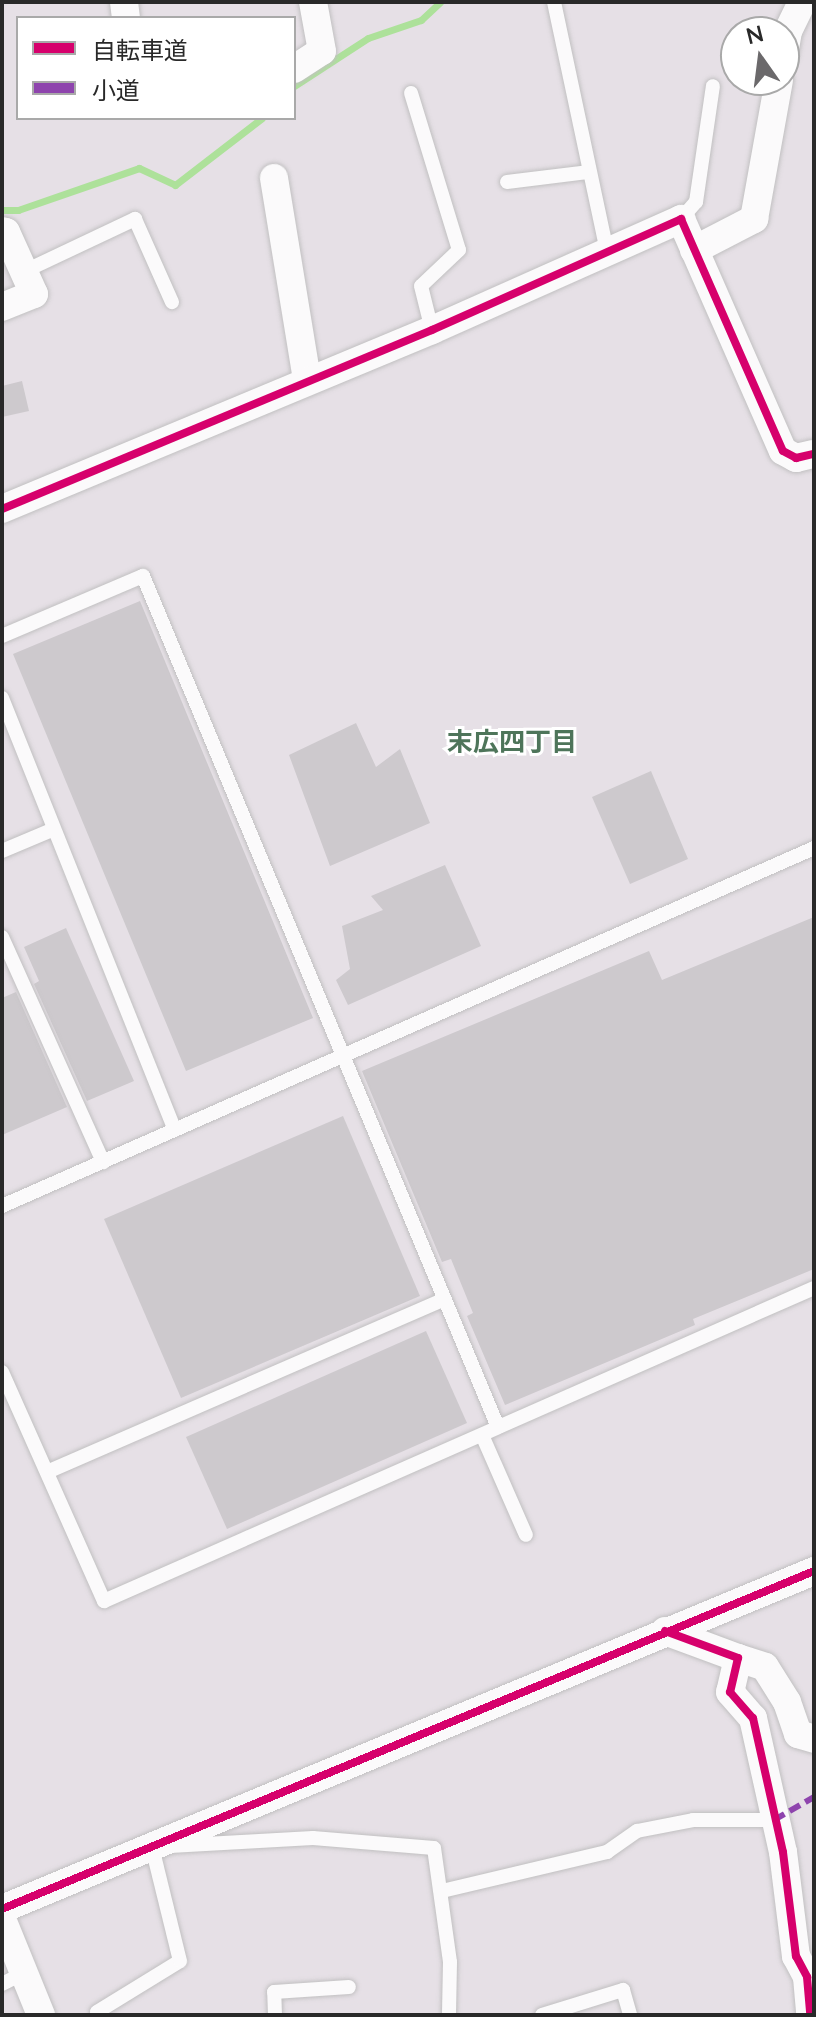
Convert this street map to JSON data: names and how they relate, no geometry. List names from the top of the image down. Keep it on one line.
{"districts":["末広四丁目"],"legend":["自転車道","小道"],"north":"top"}
